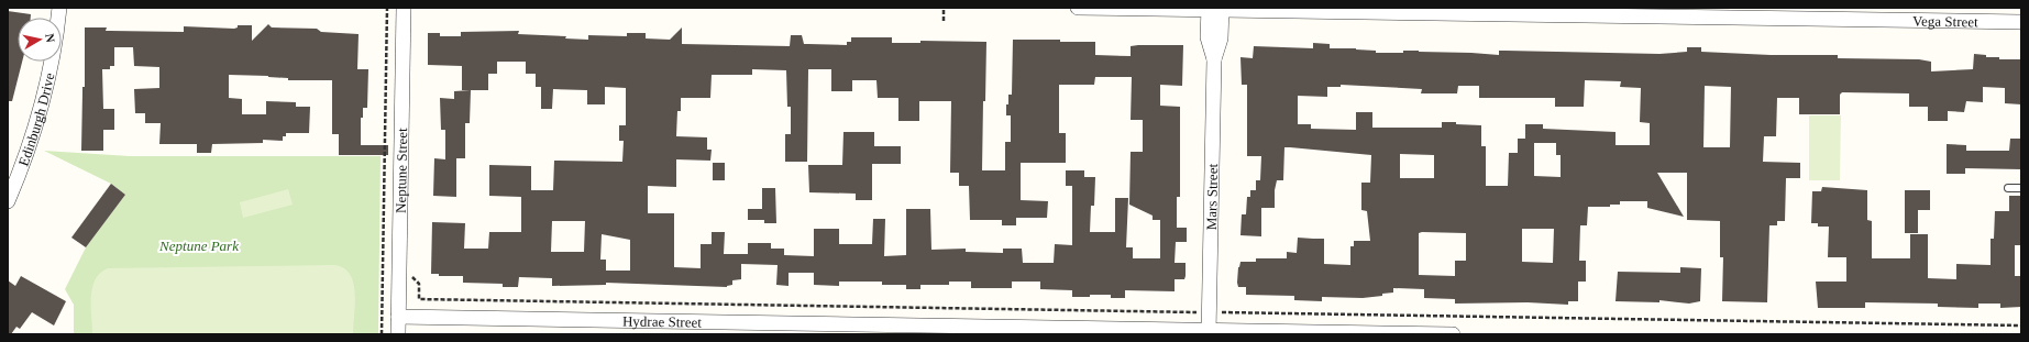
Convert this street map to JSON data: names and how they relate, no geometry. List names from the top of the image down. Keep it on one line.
{"streets":{"street":["Vega Street","Edinburgh Drive","Neptune Street","Mars Street","Hydrae Street"]},"crossings":[["Vega Street","Mars Street"],["Neptune Street","Hydrae Street"],["Mars Street","Hydrae Street"]],"parks":["Neptune Park"],"north":"right"}
